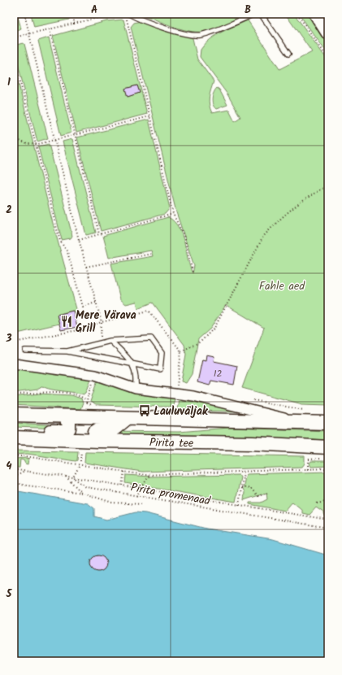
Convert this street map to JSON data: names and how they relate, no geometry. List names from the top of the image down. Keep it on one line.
{"streets":{"main road":["Pirita tee"],"path":["Pirita promenaad"]},"parks":["Fahle aed"],"places":{"restaurant":["Mere Värava Grill"],"bus stop":["Lauluväljak"]},"house_numbers":["12"],"grid":{"columns":["A","B"],"rows":["1","2","3","4","5"]}}
